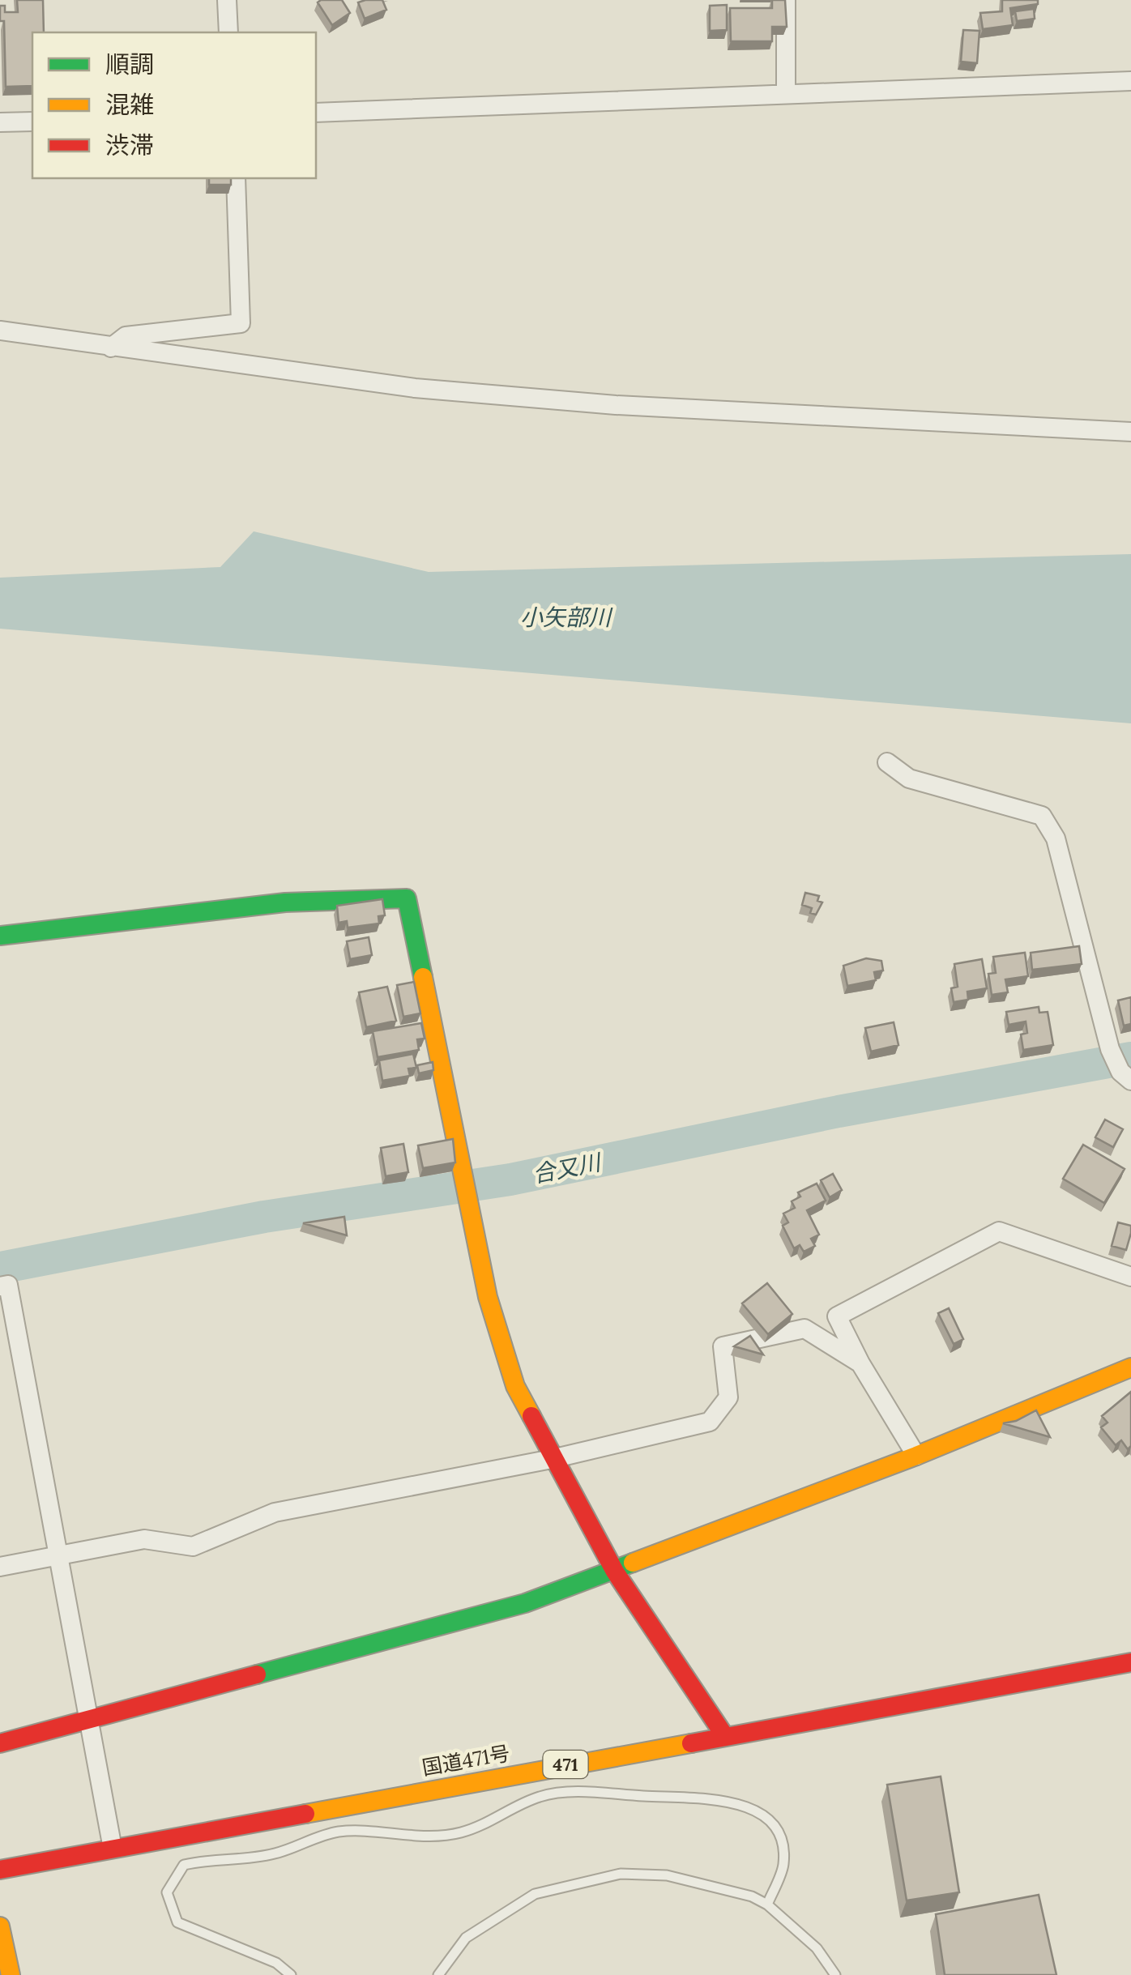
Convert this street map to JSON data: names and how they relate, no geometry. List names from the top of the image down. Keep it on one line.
{"streets":{"main road":["国道471号","471"]},"water":["小矢部川","合又川"],"legend":["順調","混雑","渋滞"]}
